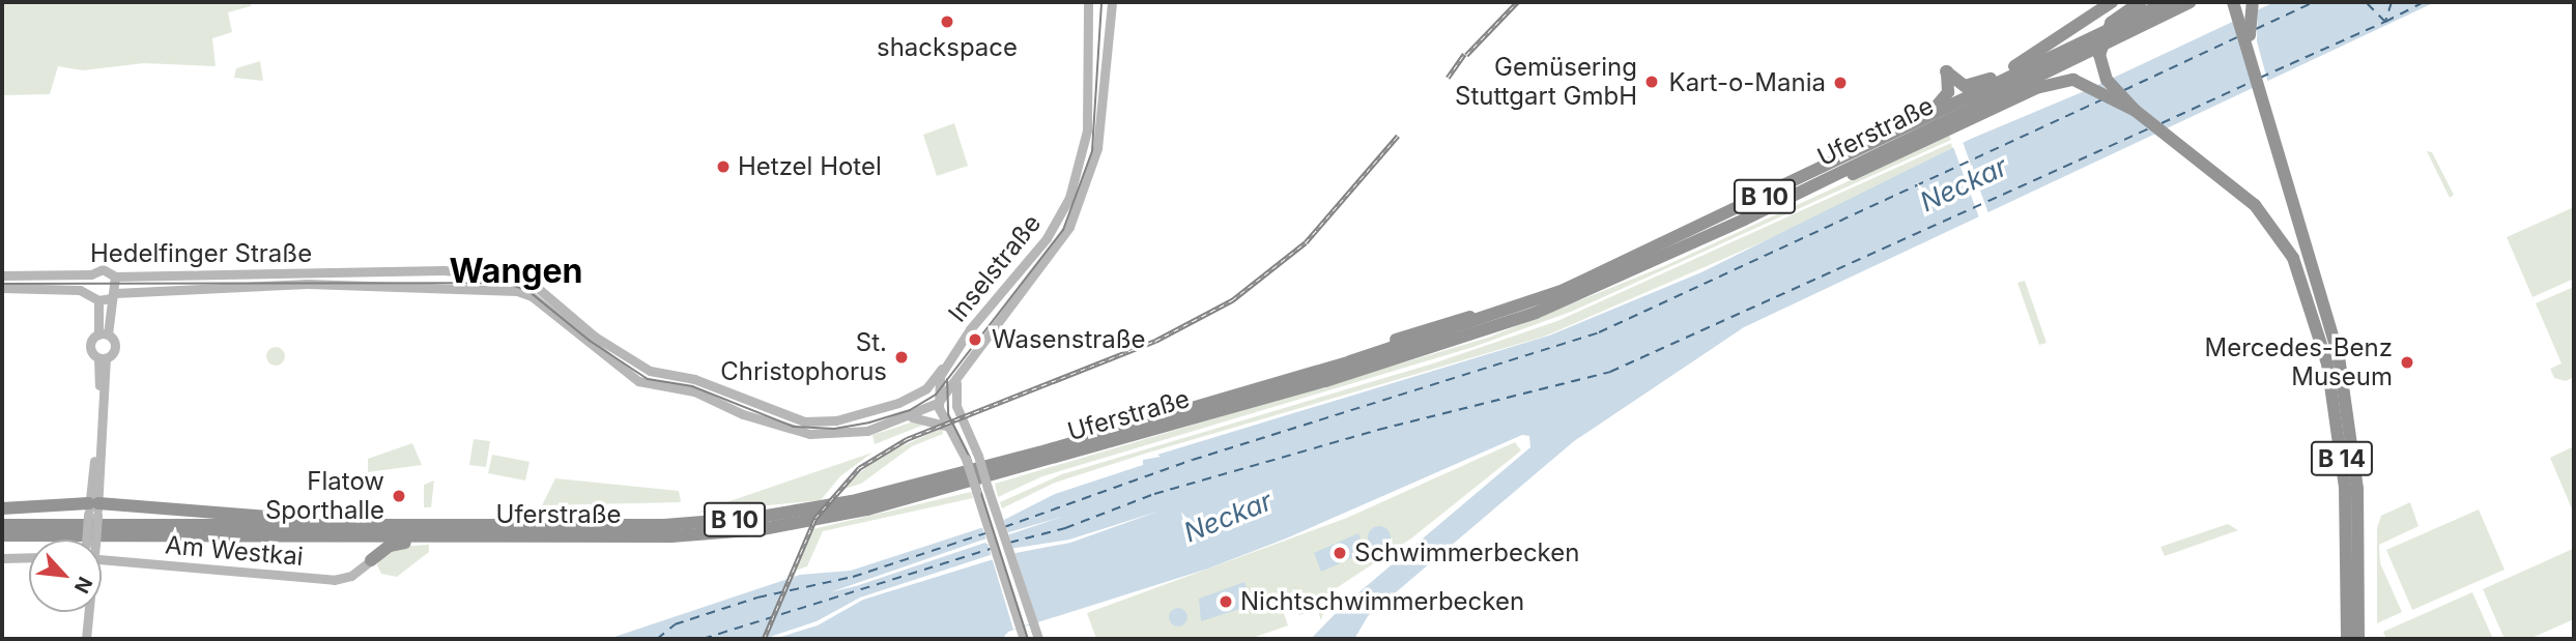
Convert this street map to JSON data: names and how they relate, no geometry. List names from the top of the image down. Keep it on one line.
{"streets":{"highway":["Uferstraße","B 10","B 14"],"street":["Hedelfinger Straße","Inselstraße","Am Westkai"]},"crossings":[["Uferstraße","B 10"],["Uferstraße","B 14"],["B 10","Am Westkai"]],"districts":["Wangen"],"water":["Neckar"],"places":["shackspace","Gemüsering Stuttgart GmbH","Kart-o-Mania","Hetzel Hotel","Wasenstraße","St. Christophorus","Mercedes-Benz Museum","Flatow Sporthalle","Schwimmerbecken","Nichtschwimmerbecken"],"north":"bottom right"}
